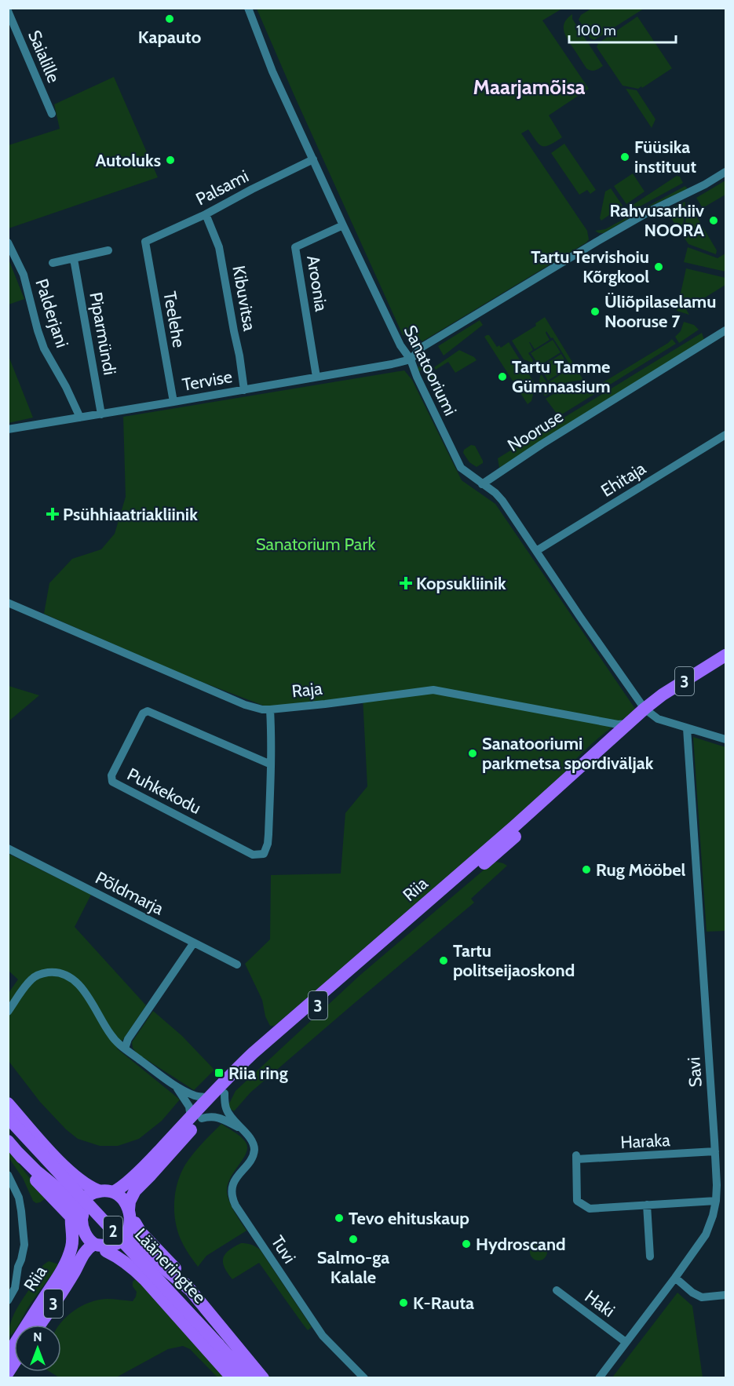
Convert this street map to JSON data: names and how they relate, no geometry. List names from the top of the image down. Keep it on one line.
{"streets":{"highway":["3","Riia","2","Lääneringtee"],"street":["Saialille","Palsami","Aroonia","Kibuvitsa","Palderjani","Teelehe","Piparmündi","Sanatooriumi","Tervise","Nooruse","Ehitaja","Raja","Puhkekodu","Põldmarja","Savi","Haraka","Tuvi","Haki"]},"crossings":[["Palsami","Kibuvitsa"],["Palsami","Teelehe"],["Palsami","Sanatooriumi"],["Aroonia","Sanatooriumi"],["Aroonia","Tervise"],["Kibuvitsa","Tervise"],["Palderjani","Tervise"],["Teelehe","Tervise"],["Piparmündi","Tervise"],["Sanatooriumi","Tervise"],["Sanatooriumi","Nooruse"],["Sanatooriumi","Ehitaja"],["Sanatooriumi","Riia"],["Raja","Puhkekodu"],["Raja","Riia"],["Riia","Tuvi"],["Savi","Haraka"],["Savi","Haki"]],"districts":["Maarjamõisa"],"parks":["Sanatorium Park"],"places":{"other":["Kapauto","Füüsika instituut","Autoluks","Rahvusarhiiv NOORA","Tartu Tervishoiu Kõrgkool","Üliõpilaselamu Nooruse 7","Tartu Tamme Gümnaasium","Sanatooriumi parkmetsa spordiväljak","Rug Mööbel","Tartu politseijaoskond","Tevo ehituskaup","Salmo-ga Kalale","Hydroscand","K-Rauta"],"health":["Psühhiaatriakliinik","Kopsukliinik"],"transit":["Riia ring"]},"scale_bar":"100 m","north":"top"}
